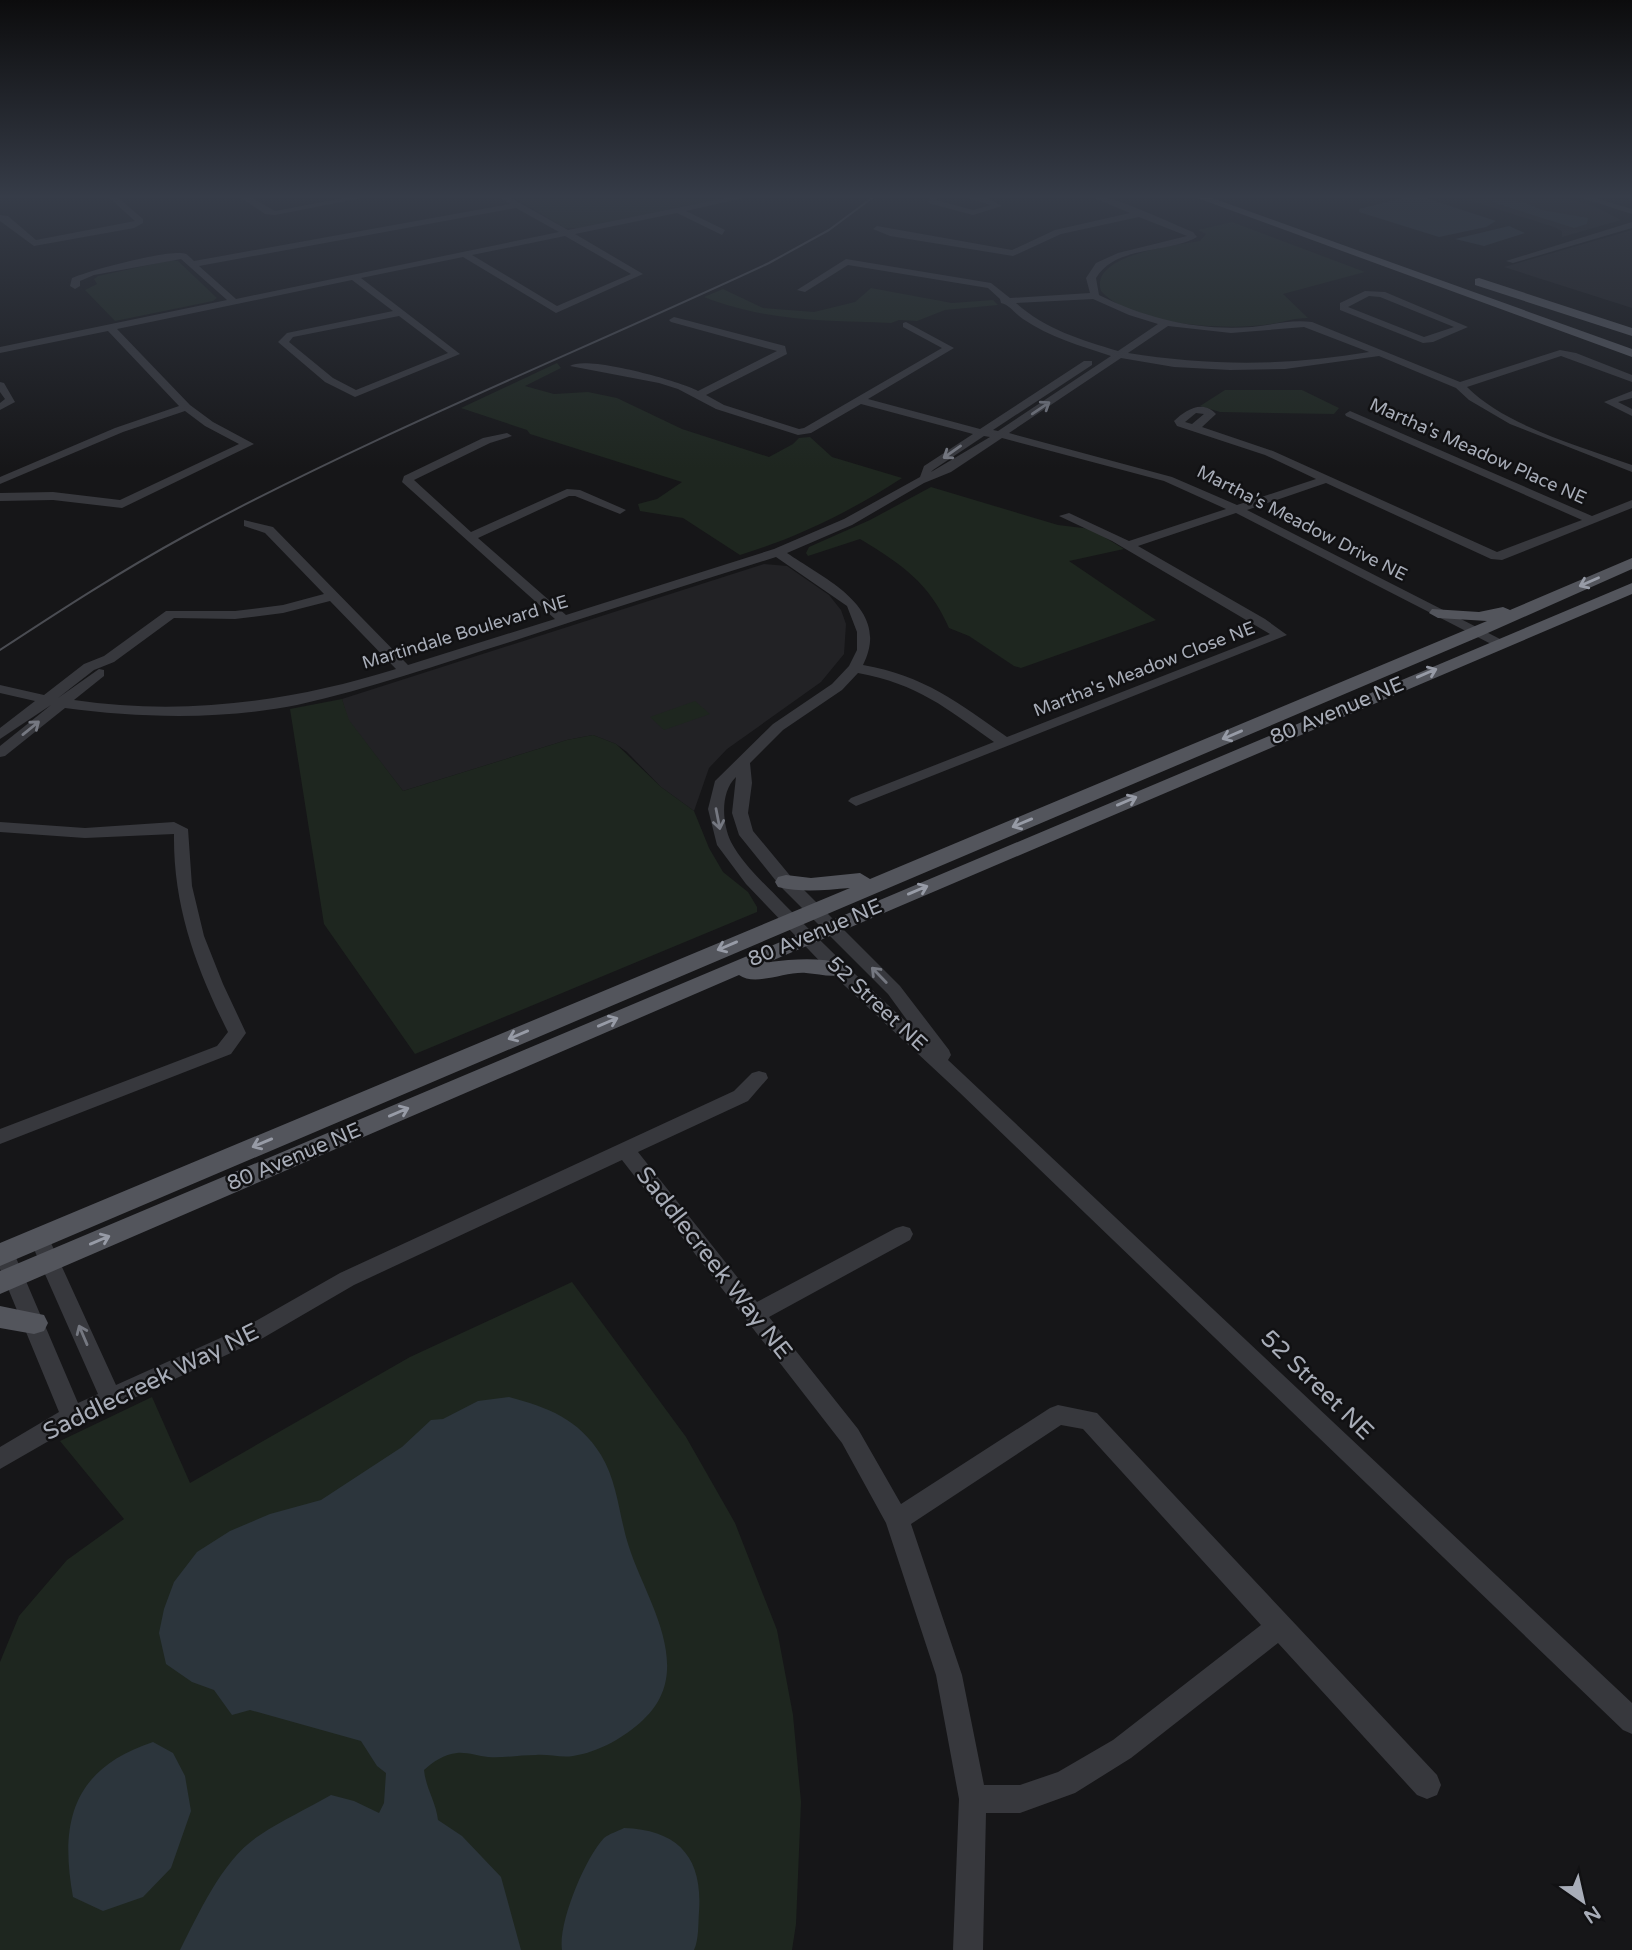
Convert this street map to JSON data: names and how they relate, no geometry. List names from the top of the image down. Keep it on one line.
{"streets":{"main road":["80 Avenue NE"],"street":["Martha's Meadow Place NE","Martha's Meadow Drive NE","Martindale Boulevard NE","Martha's Meadow Close NE","52 Street NE","Saddlecreek Way NE"]},"crossings":[["Martha's Meadow Drive NE","Martindale Boulevard NE"],["Martha's Meadow Drive NE","80 Avenue NE"],["80 Avenue NE","52 Street NE"]],"north":"bottom right"}
